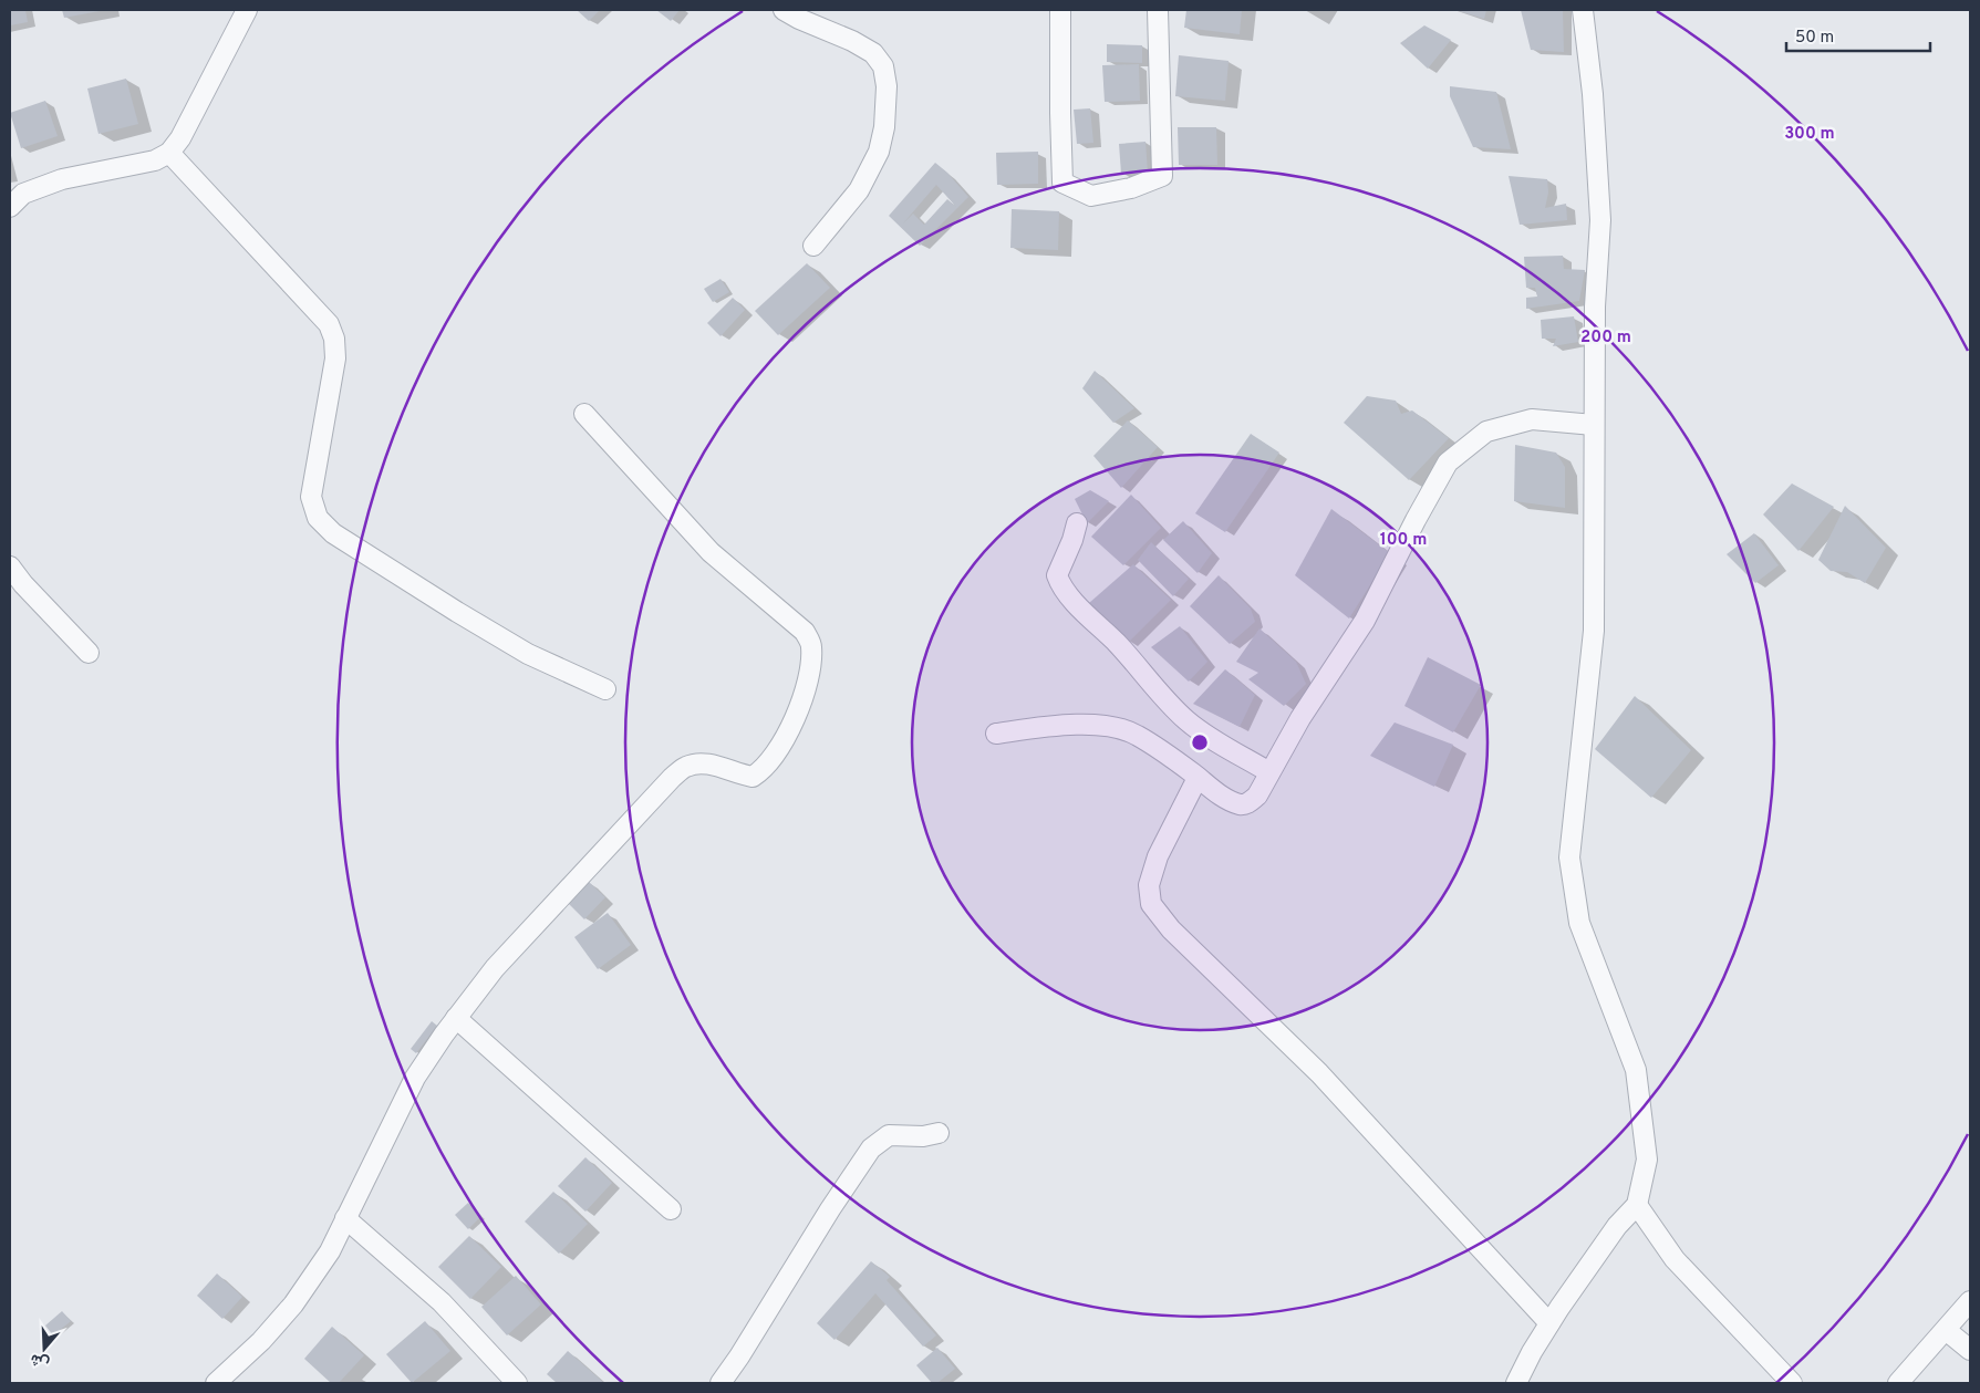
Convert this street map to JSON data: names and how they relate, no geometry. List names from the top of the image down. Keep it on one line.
{"scale_bar":"50 m","north":"bottom","rings":["300 m","200 m","100 m"]}
